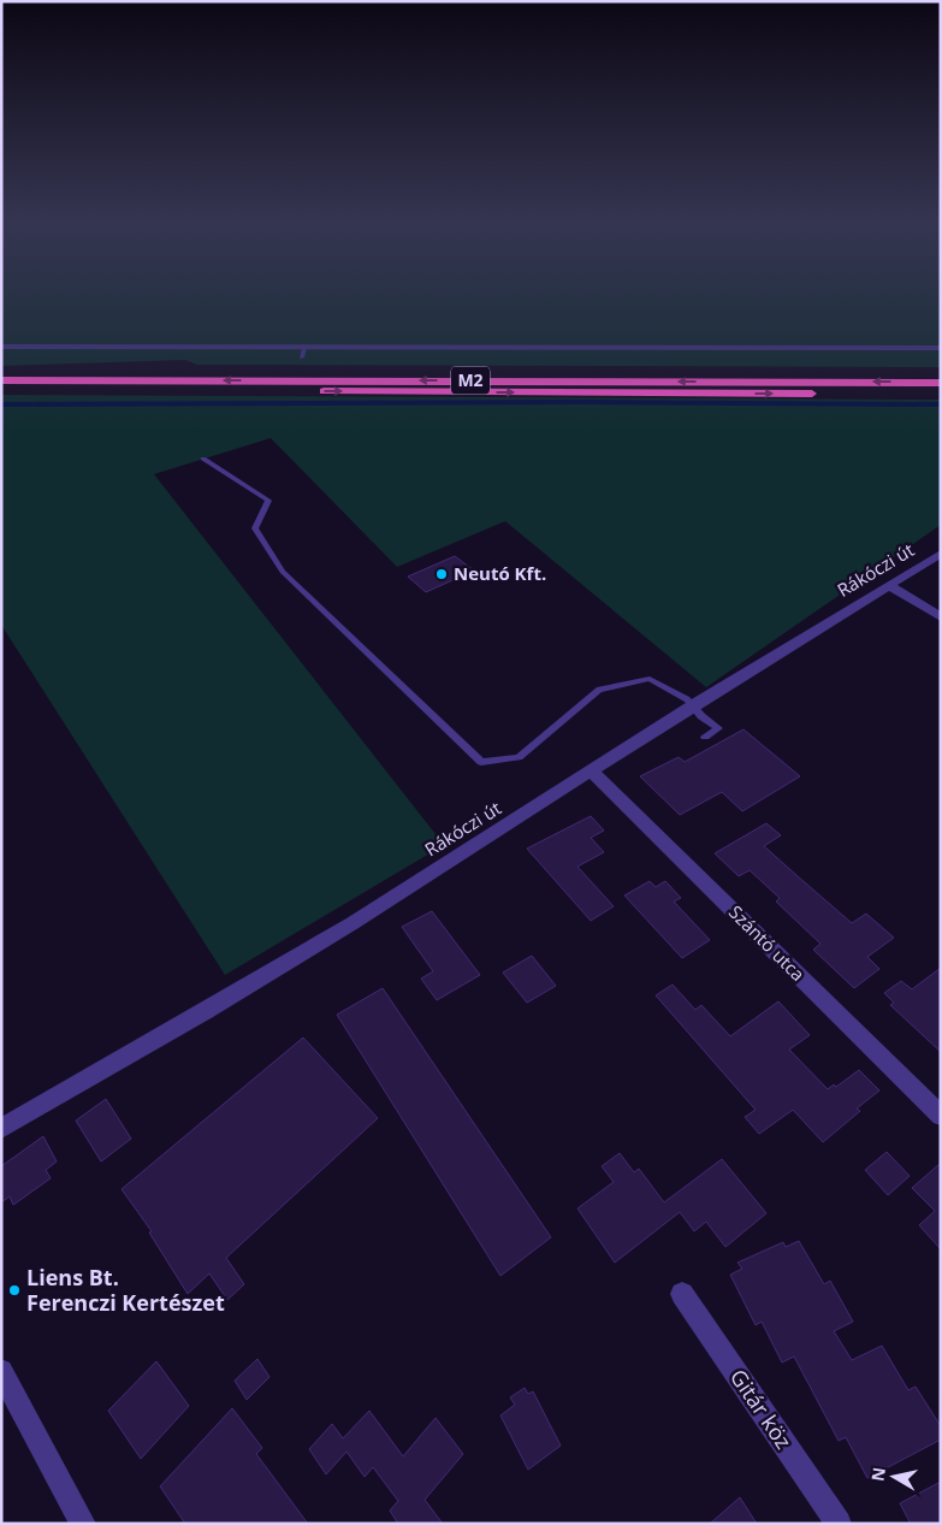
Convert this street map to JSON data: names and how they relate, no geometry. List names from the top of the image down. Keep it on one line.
{"streets":{"highway":["M2"],"street":["Rákóczi út","Szántó utca","Gitár köz"]},"crossings":[["Rákóczi út","Szántó utca"]],"places":["Neutó Kft.","Liens Bt. Ferenczi Kertészet"],"north":"left"}
